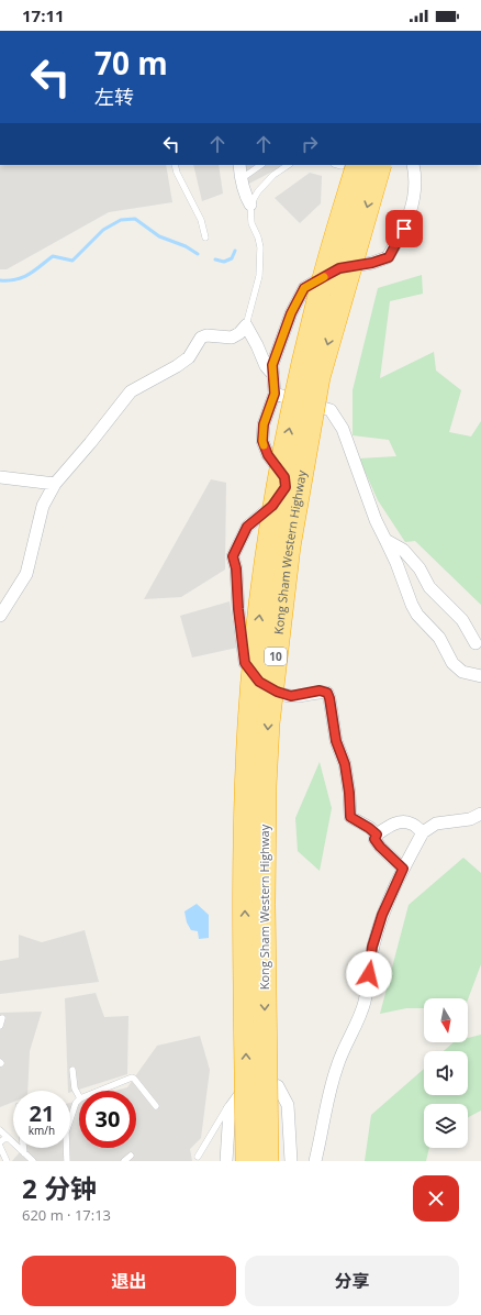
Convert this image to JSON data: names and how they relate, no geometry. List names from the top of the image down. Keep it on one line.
{"streets":{"highway":["Kong Sham Western Highway","10"]},"north":"bottom","page":{"status":"17:11","turn":["70 m","左转"],"speed":"21 km/h","limit":"30","heading":["2 分钟","620 m · 17:13"],"buttons":["退出","分享"]}}
